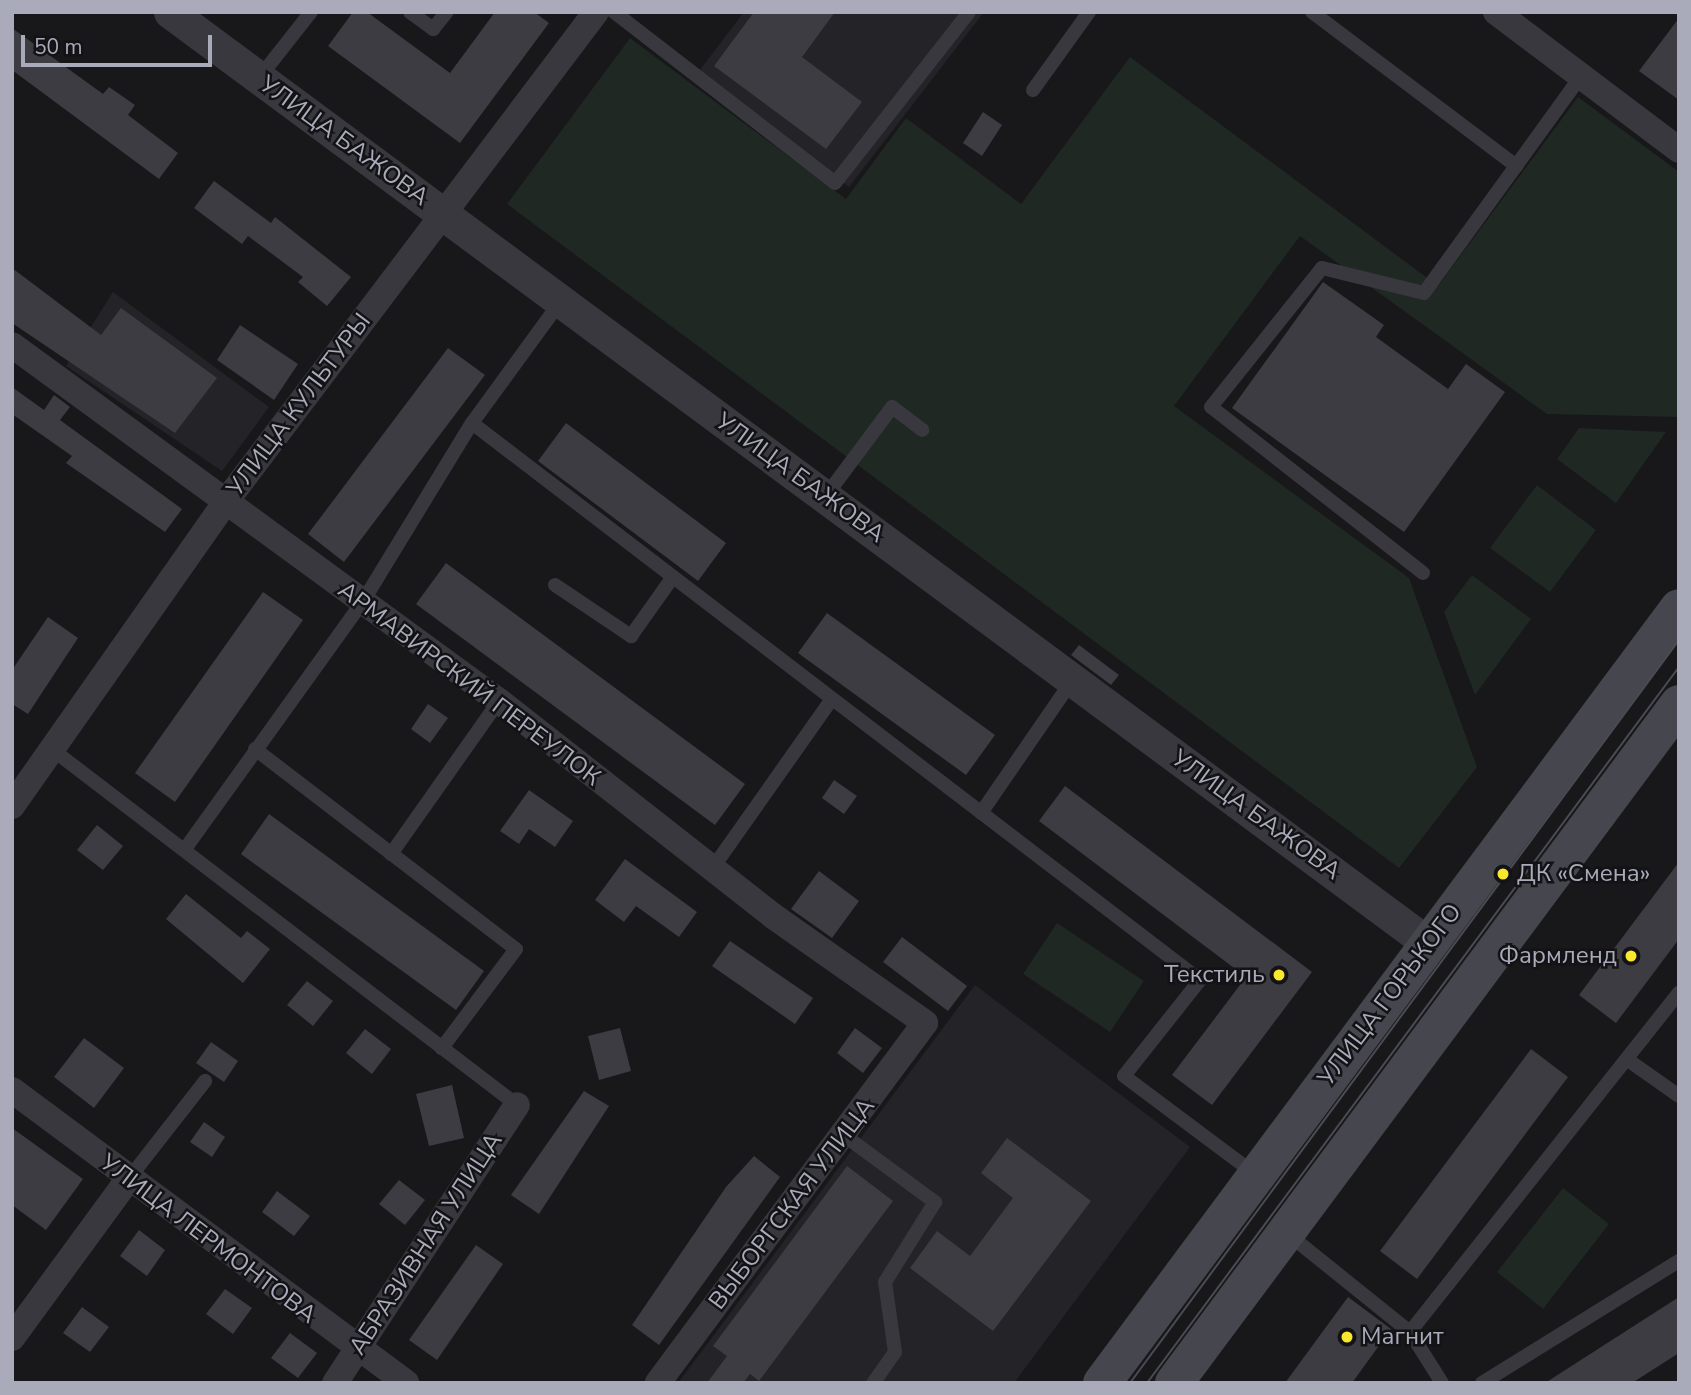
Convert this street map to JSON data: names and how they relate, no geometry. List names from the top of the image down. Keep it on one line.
{"streets":{"main road":["УЛИЦА ГОРЬКОГО"],"street":["УЛИЦА БАЖОВА","УЛИЦА КУЛЬТУРЫ","АРМАВИРСКИЙ ПЕРЕУЛОК","ВЫБОРГСКАЯ УЛИЦА","УЛИЦА ЛЕРМОНТОВА","АБРАЗИВНАЯ УЛИЦА"]},"crossings":[["УЛИЦА БАЖОВА","УЛИЦА КУЛЬТУРЫ"],["УЛИЦА БАЖОВА","УЛИЦА ГОРЬКОГО"],["УЛИЦА КУЛЬТУРЫ","АРМАВИРСКИЙ ПЕРЕУЛОК"],["АРМАВИРСКИЙ ПЕРЕУЛОК","ВЫБОРГСКАЯ УЛИЦА"],["УЛИЦА ЛЕРМОНТОВА","АБРАЗИВНАЯ УЛИЦА"]],"places":["ДК «Смена»","Фармленд","Текстиль","Магнит"],"scale_bar":"50 m"}
